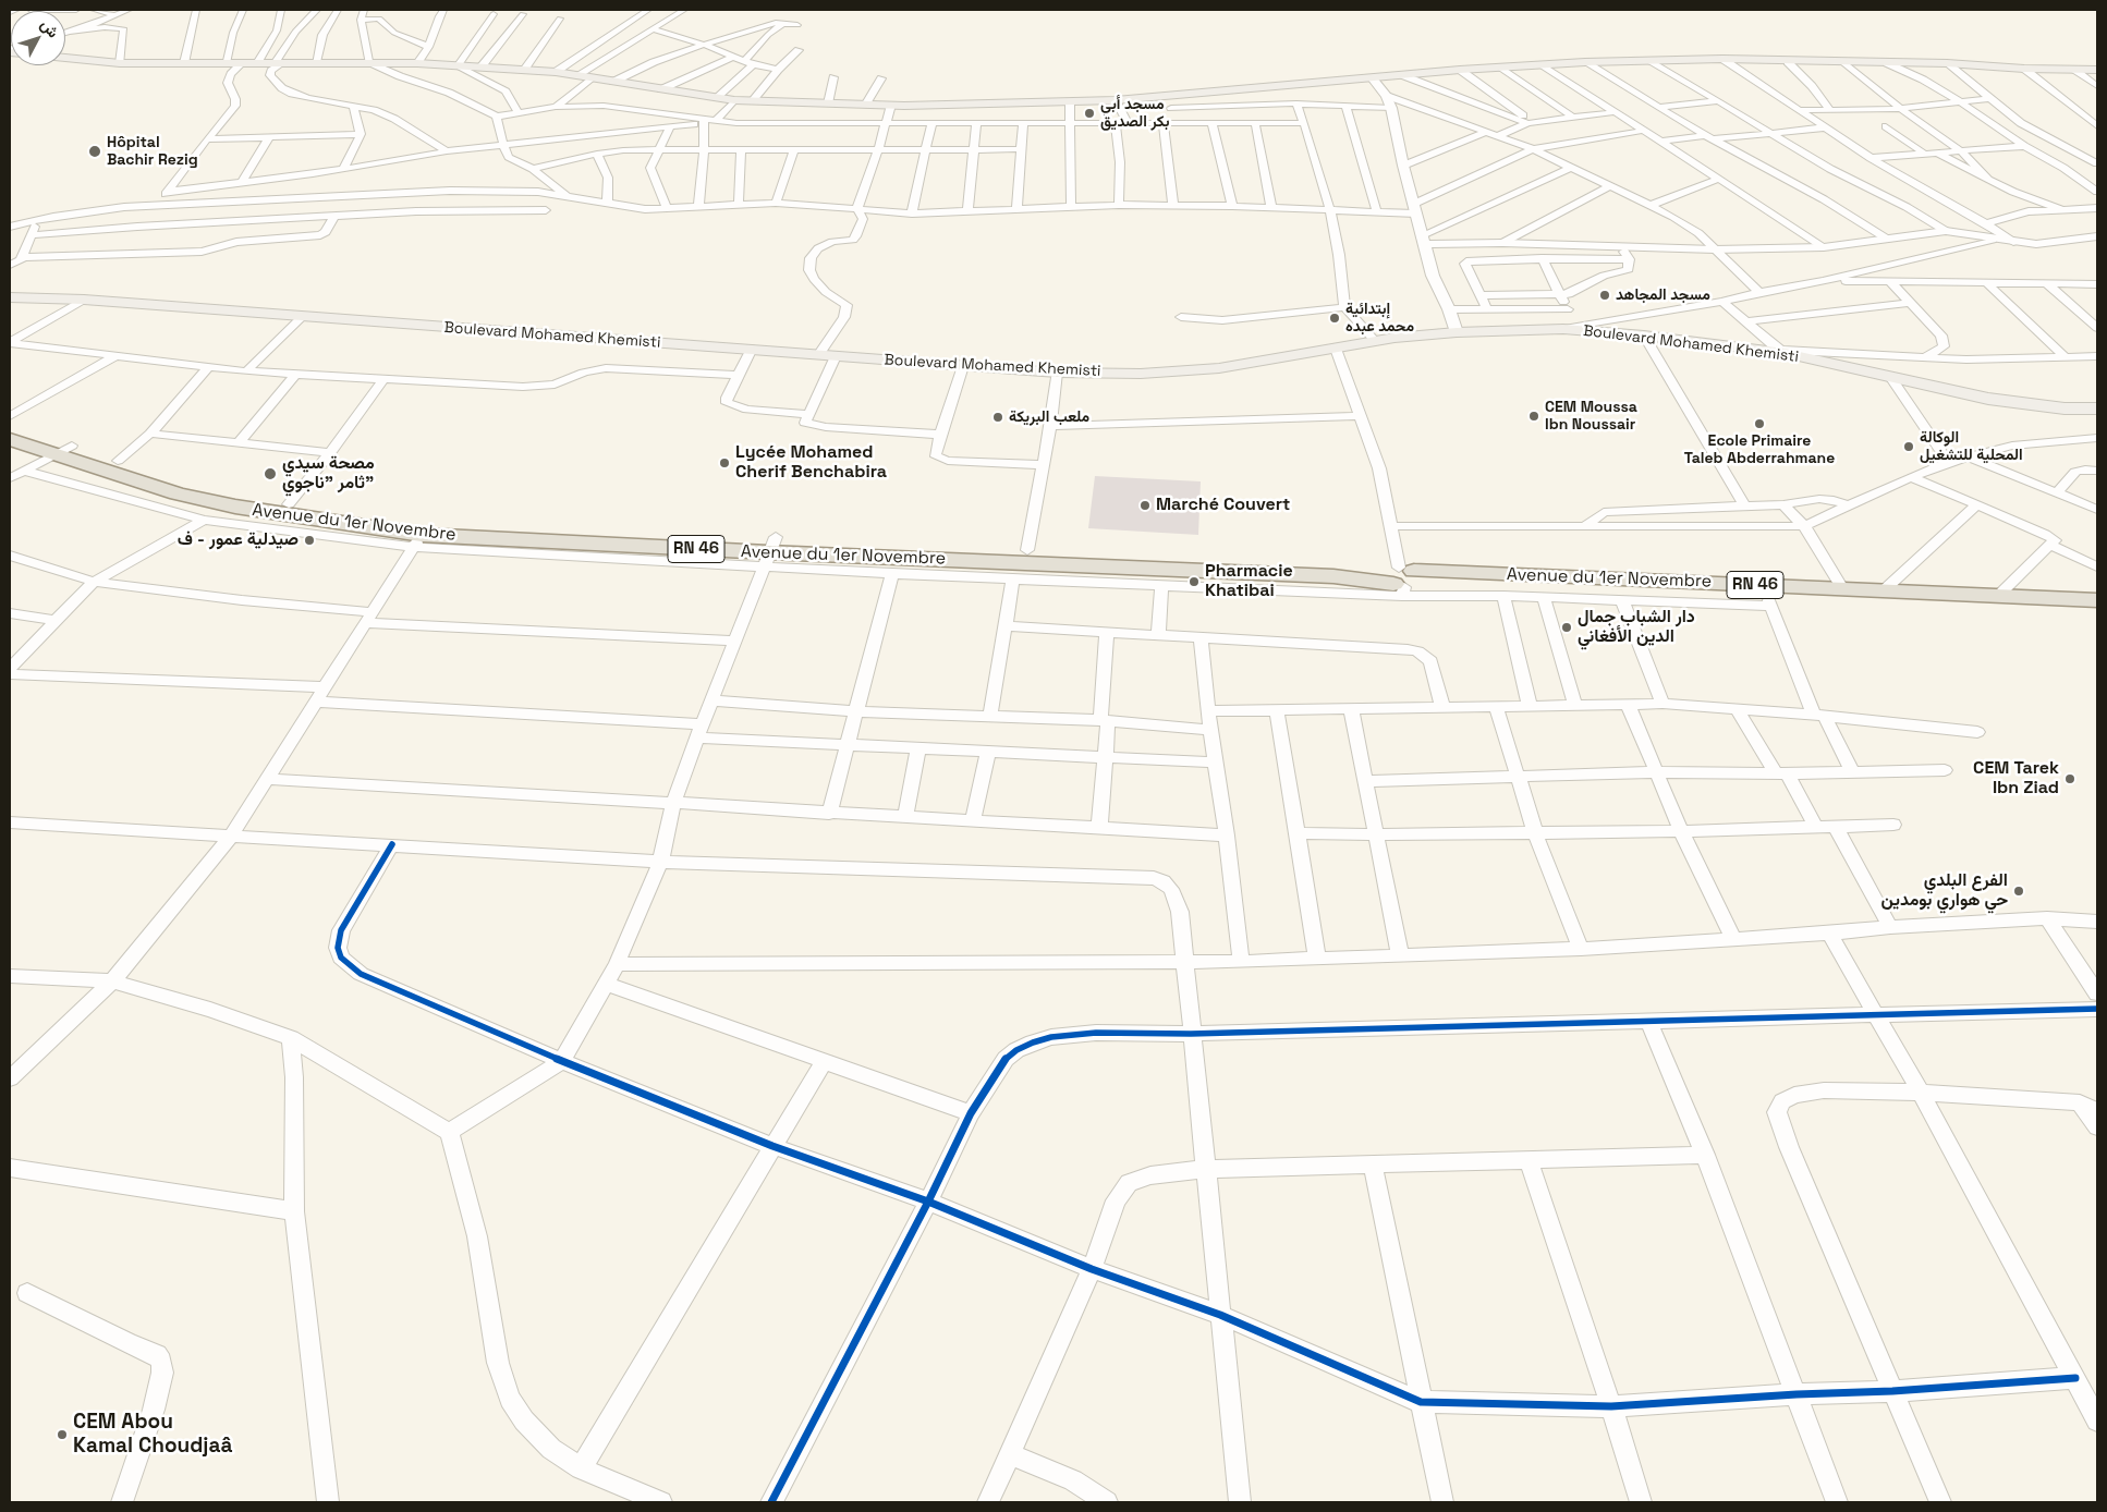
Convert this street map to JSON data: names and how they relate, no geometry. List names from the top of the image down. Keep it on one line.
{"streets":{"main road":["Boulevard Mohamed Khemisti","Avenue du 1er Novembre","RN 46"]},"places":["مسجد أبي بكر الصديق","Hôpital Bachir Rezig","مسجد المجاهد","إبتدائية محمد عبده","CEM Moussa Ibn Noussair","ملعب البريكة","Ecole Primaire Taleb Abderrahmane","الوكالة المحلية للتشغيل","Lycée Mohamed Cherif Benchabira","مصحة سيدي ثامر \"ناجوي\"","Marché Couvert","صيدلية عمور - ف","Pharmacie Khatibai","دار الشباب جمال الدين الأفغاني","CEM Tarek Ibn Ziad","الفرع البلدي حي هواري بومدين","CEM Abou Kamal Choudjaâ"],"north":"top right"}
